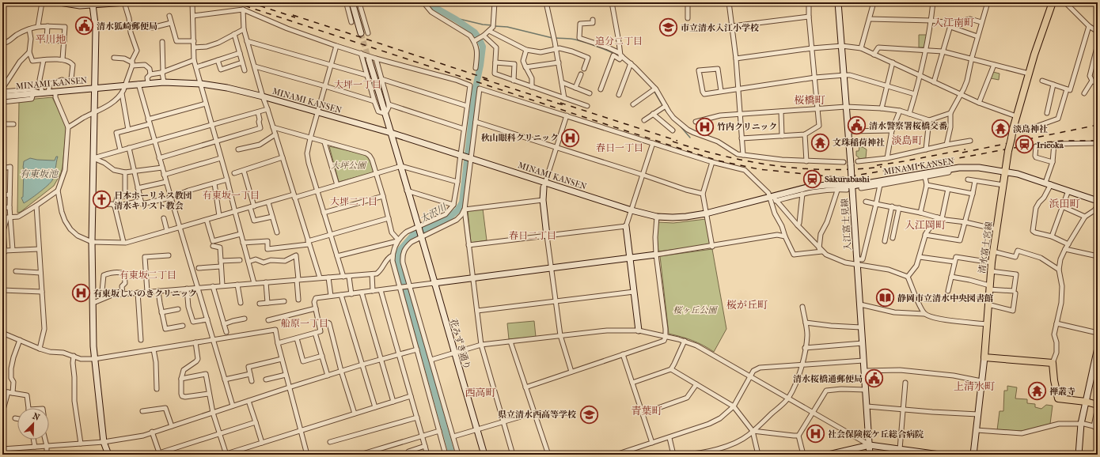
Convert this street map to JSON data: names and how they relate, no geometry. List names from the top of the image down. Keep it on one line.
{"streets":{"main road":["MINAMI KANSEN","入江富士見線","清水富士宮線","花みずき通り"]},"crossings":[["MINAMI KANSEN","入江富士見線"],["MINAMI KANSEN","清水富士宮線"]],"districts":["入江南町","平川地","追分二丁目","大坪一丁目","桜橋町","淡島町","春日一丁目","有東坂一丁目","大坪二丁目","浜田町","入江岡町","春日二丁目","有東坂二丁目","桜が丘町","船原一丁目","上清水町","西高町","青葉町"],"water":["有東坂池","大沢川"],"parks":["大坪公園","桜ヶ丘公園"],"places":{"public building":["清水狐崎郵便局","清水警察署桜橋交番","清水桜橋通郵便局"],"school or university":["市立清水入江小学校","県立清水西高等学校"],"hospital":["竹内クリニック","秋山眼科クリニック","有東坂しいのきクリニック","社会保険桜ケ丘総合病院"],"temple":["淡島神社","文珠稲荷神社","禅叢寺"],"station":["Irieoka","Sakurabashi"],"church":["日本ホーリネス教団 清水キリスト教会"],"library":["静岡市立清水中央図書館"]},"north":"top right"}
